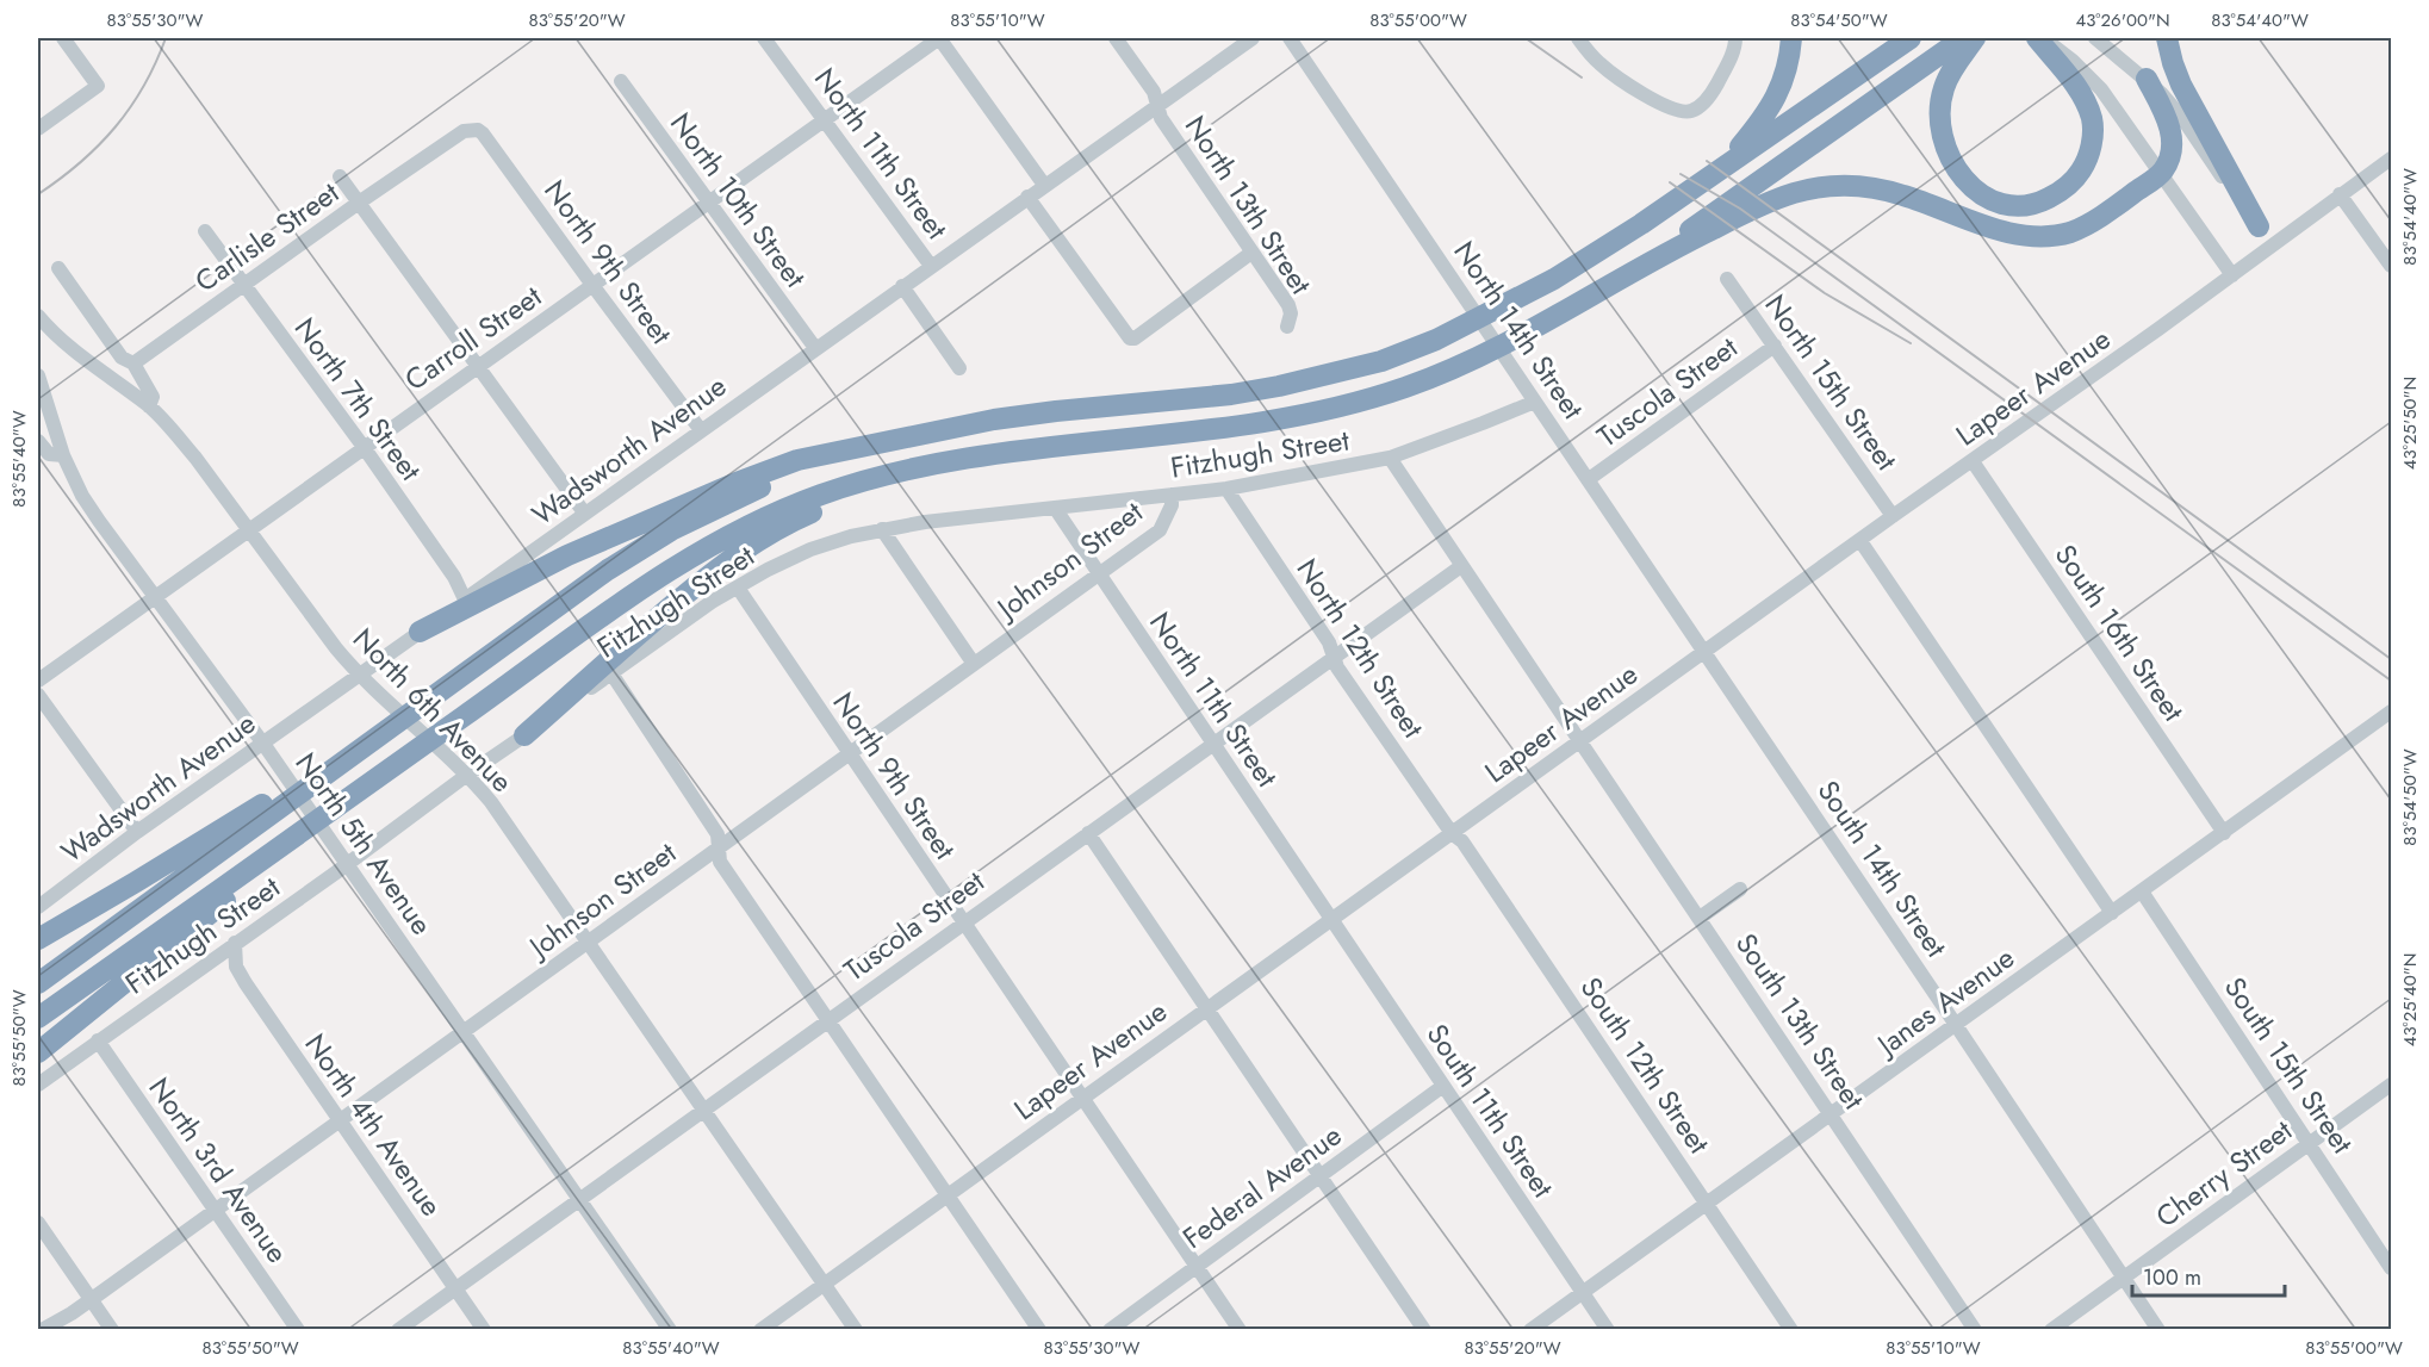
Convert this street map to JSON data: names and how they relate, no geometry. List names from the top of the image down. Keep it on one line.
{"streets":{"street":["North 11th Street","North 10th Street","North 13th Street","Carlisle Street","North 9th Street","North 14th Street","Carroll Street","North 15th Street","Lapeer Avenue","Tuscola Street","North 7th Street","Wadsworth Avenue","Fitzhugh Street","Johnson Street","South 16th Street","North 12th Street","North 6th Avenue","North 5th Avenue","South 14th Street","Janes Avenue","South 13th Street","South 12th Street","South 15th Street","South 11th Street","North 4th Avenue","North 3rd Avenue","Cherry Street","Federal Avenue"]},"crossings":[["North 11th Street","Carroll Street"],["North 11th Street","Lapeer Avenue"],["North 11th Street","Tuscola Street"],["North 11th Street","Wadsworth Avenue"],["North 11th Street","Fitzhugh Street"],["North 11th Street","Johnson Street"],["North 11th Street","South 11th Street"],["North 10th Street","Carroll Street"],["North 10th Street","Wadsworth Avenue"],["North 13th Street","Wadsworth Avenue"],["Carlisle Street","North 9th Street"],["Carlisle Street","North 7th Street"],["North 9th Street","Carroll Street"],["North 9th Street","Lapeer Avenue"],["North 9th Street","Tuscola Street"],["North 9th Street","Wadsworth Avenue"],["North 9th Street","Fitzhugh Street"],["North 9th Street","Johnson Street"],["North 9th Street","Federal Avenue"],["North 14th Street","Lapeer Avenue"],["North 14th Street","Tuscola Street"],["North 14th Street","Fitzhugh Street"],["North 14th Street","South 14th Street"],["Carroll Street","North 7th Street"],["Carroll Street","North 6th Avenue"],["Carroll Street","North 5th Avenue"],["North 15th Street","Lapeer Avenue"],["North 15th Street","Tuscola Street"],["Lapeer Avenue","South 16th Street"],["Lapeer Avenue","North 12th Street"],["Lapeer Avenue","North 6th Avenue"],["Lapeer Avenue","South 14th Street"],["Lapeer Avenue","South 13th Street"],["Lapeer Avenue","South 12th Street"],["Lapeer Avenue","South 11th Street"],["Tuscola Street","North 12th Street"],["Tuscola Street","North 6th Avenue"],["Tuscola Street","North 5th Avenue"],["Tuscola Street","North 4th Avenue"],["North 7th Street","Wadsworth Avenue"],["Wadsworth Avenue","North 6th Avenue"],["Wadsworth Avenue","North 5th Avenue"],["Fitzhugh Street","Johnson Street"],["Fitzhugh Street","North 12th Street"],["Fitzhugh Street","North 6th Avenue"],["Fitzhugh Street","North 5th Avenue"],["Fitzhugh Street","North 4th Avenue"],["Fitzhugh Street","North 3rd Avenue"],["Johnson Street","North 6th Avenue"],["Johnson Street","North 5th Avenue"],["Johnson Street","North 4th Avenue"],["Johnson Street","North 3rd Avenue"],["South 16th Street","Janes Avenue"],["North 12th Street","South 12th Street"],["South 14th Street","Janes Avenue"],["South 14th Street","Cherry Street"],["Janes Avenue","South 13th Street"],["Janes Avenue","South 12th Street"],["Janes Avenue","South 15th Street"],["Janes Avenue","South 11th Street"],["South 15th Street","Cherry Street"],["South 11th Street","Federal Avenue"]],"scale_bar":"100 m","coordinates":["83°55'30\"W","83°55'20\"W","83°55'10\"W","83°55'00\"W","83°54'50\"W","43°26'00\"N","83°54'40\"W","43°25'50\"N","83°55'40\"W","43°25'40\"N","83°55'50\"W"]}
